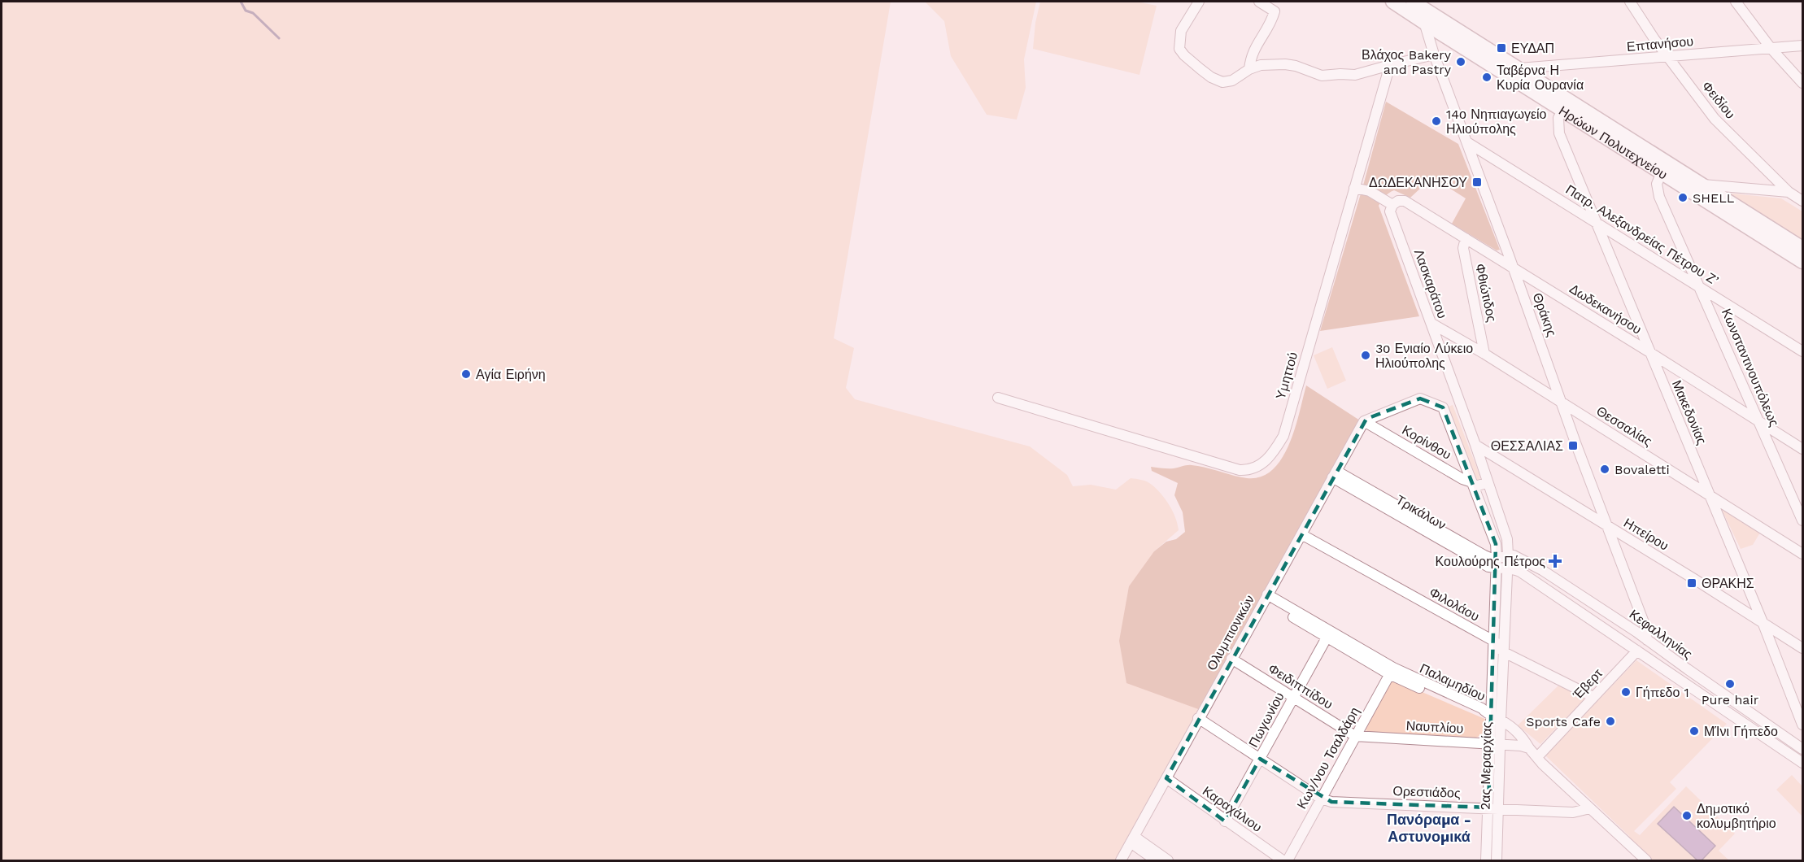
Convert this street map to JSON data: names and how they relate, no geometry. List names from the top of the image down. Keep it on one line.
{"streets":{"main road":["Ηρώων Πολυτεχνείου"],"street":["Επτανήσου","Φειδίου","Πατρ. Αλεξανδρείας Πέτρου Ζ’","Λασκαράτου","Φθιώτιδος","Δωδεκανήσου","Θράκης","Κωνσταντινουπόλεως","Υμηττού","Μακεδονίας","Θεσσαλίας","Κορίνθου","Τρικάλων","Ηπείρου","Φιλολάου","Ολυμπιονικών","Κεφαλληνίας","Παλαμηδίου","Έβερτ","Φειδιππίδου","Πωγωνίου","Ναυπλίου","Κων/νου Τσαλδάρη","2ας Μεραρχίας","Ορεστιάδος","Καραχάλιου"]},"crossings":[["Επτανήσου","Φειδίου"],["Επτανήσου","Ηρώων Πολυτεχνείου"],["Φειδίου","Ηρώων Πολυτεχνείου"],["Ηρώων Πολυτεχνείου","Θράκης"],["Ηρώων Πολυτεχνείου","Κωνσταντινουπόλεως"],["Ηρώων Πολυτεχνείου","Μακεδονίας"],["Πατρ. Αλεξανδρείας Πέτρου Ζ’","Θράκης"],["Πατρ. Αλεξανδρείας Πέτρου Ζ’","Κωνσταντινουπόλεως"],["Πατρ. Αλεξανδρείας Πέτρου Ζ’","Μακεδονίας"],["Λασκαράτου","Δωδεκανήσου"],["Λασκαράτου","Θεσσαλίας"],["Λασκαράτου","Ηπείρου"],["Λασκαράτου","Κεφαλληνίας"],["Λασκαράτου","2ας Μεραρχίας"],["Φθιώτιδος","Δωδεκανήσου"],["Φθιώτιδος","Θεσσαλίας"],["Δωδεκανήσου","Θράκης"],["Δωδεκανήσου","Κωνσταντινουπόλεως"],["Δωδεκανήσου","Μακεδονίας"],["Θράκης","Θεσσαλίας"],["Θράκης","Ηπείρου"],["Θράκης","Κεφαλληνίας"],["Μακεδονίας","Θεσσαλίας"],["Μακεδονίας","Ηπείρου"],["Κορίνθου","Ολυμπιονικών"],["Τρικάλων","Ολυμπιονικών"],["Τρικάλων","Κεφαλληνίας"],["Τρικάλων","2ας Μεραρχίας"],["Φιλολάου","Ολυμπιονικών"],["Φιλολάου","Έβερτ"],["Φιλολάου","2ας Μεραρχίας"],["Ολυμπιονικών","Παλαμηδίου"],["Ολυμπιονικών","Φειδιππίδου"],["Ολυμπιονικών","Καραχάλιου"],["Κεφαλληνίας","Έβερτ"],["Κεφαλληνίας","2ας Μεραρχίας"],["Παλαμηδίου","Πωγωνίου"],["Παλαμηδίου","Ναυπλίου"],["Παλαμηδίου","Κων/νου Τσαλδάρη"],["Παλαμηδίου","2ας Μεραρχίας"],["Φειδιππίδου","Πωγωνίου"],["Φειδιππίδου","Ναυπλίου"],["Φειδιππίδου","Κων/νου Τσαλδάρη"],["Πωγωνίου","Καραχάλιου"],["Ναυπλίου","Κων/νου Τσαλδάρη"],["Ναυπλίου","2ας Μεραρχίας"],["Κων/νου Τσαλδάρη","Ορεστιάδος"],["2ας Μεραρχίας","Ορεστιάδος"]],"districts":["Πανόραμα - Αστυνομικά"],"places":{"transit":["ΕΥΔΑΠ","ΔΩΔΕΚΑΝΗΣΟΥ","ΘΕΣΣΑΛΙΑΣ","ΘΡΑΚΗΣ"],"other":["Βλάχος Bakery and Pastry","Ταβέρνα Η Κυρία Ουρανία","14ο Νηπιαγωγείο Ηλιούπολης","SHELL","3ο Ενιαίο Λύκειο Ηλιούπολης","Αγία Ειρήνη","Bovaletti","Pure hair","Γήπεδο 1","Sports Cafe","ΜΊνι Γήπεδο","Δημοτικό κολυμβητήριο"],"health":["Κουλούρης Πέτρος"]}}
